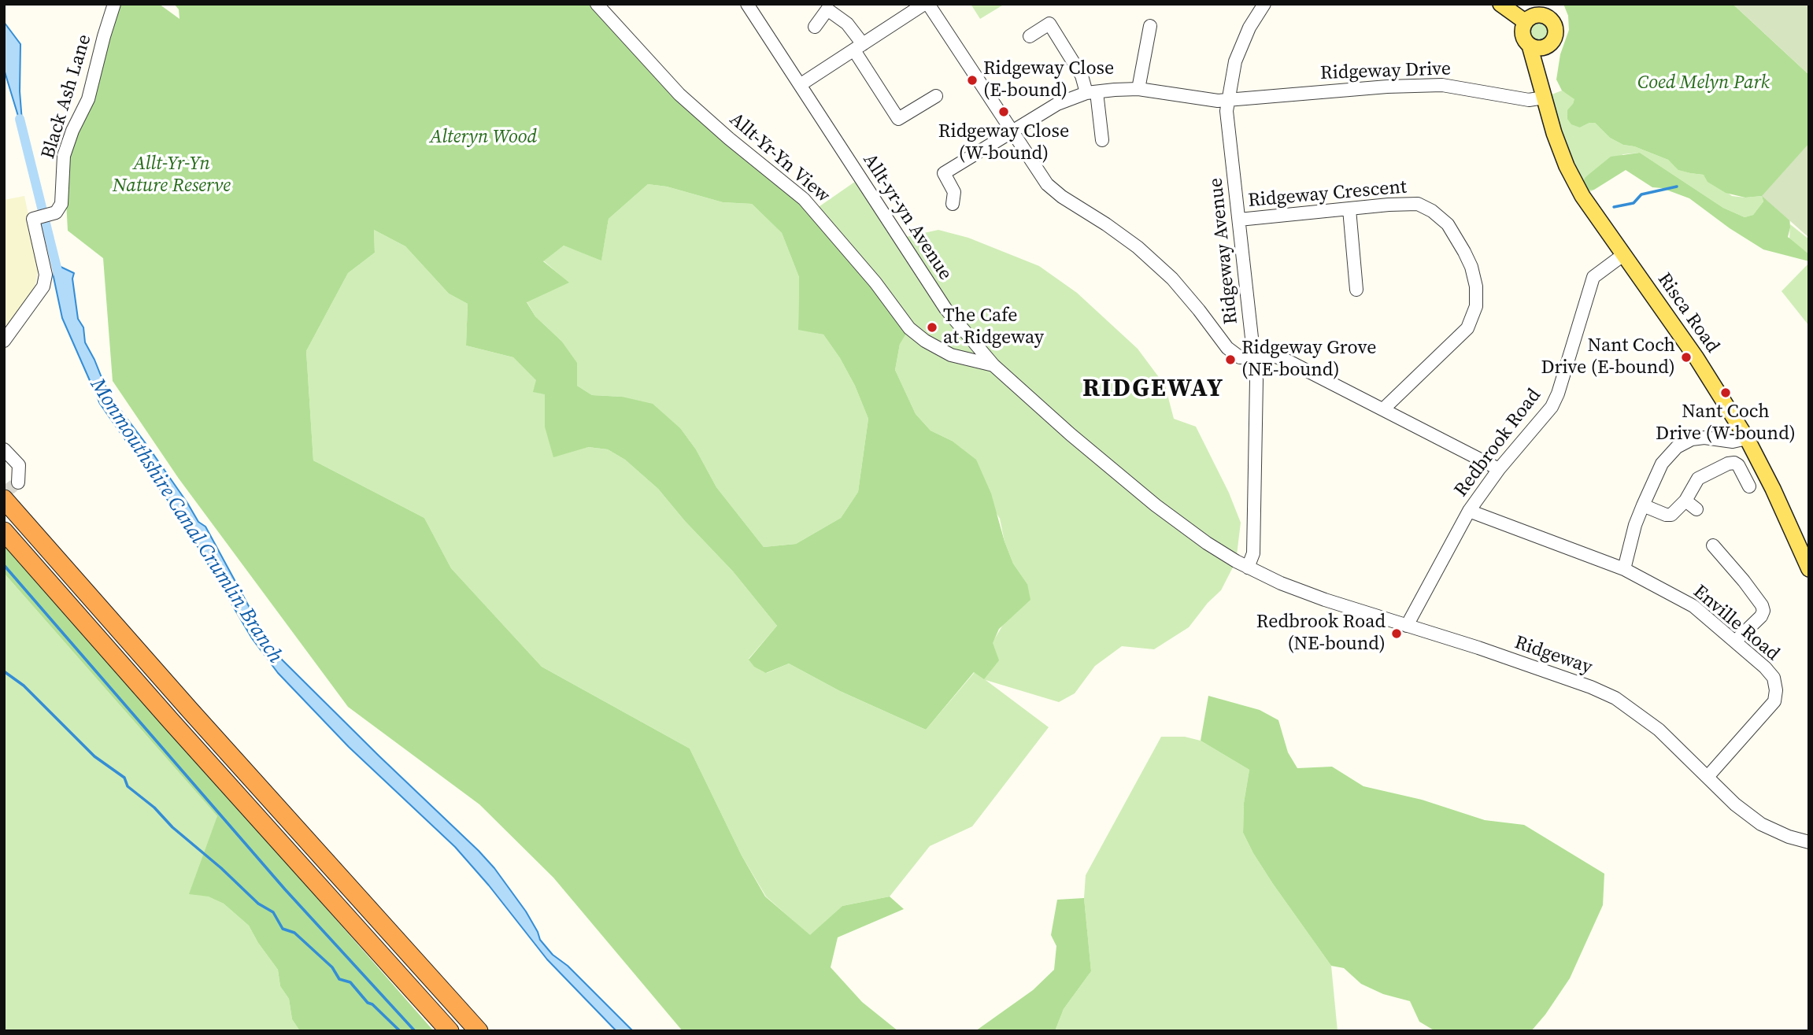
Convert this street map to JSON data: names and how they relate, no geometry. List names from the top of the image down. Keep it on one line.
{"streets":{"main road":["Risca Road"],"street":["Ridgeway Drive","Black Ash Lane","Allt-Yr-Yn View","Ridgeway Crescent","Allt-yr-yn Avenue","Ridgeway Avenue","Redbrook Road","Enville Road","Ridgeway"]},"crossings":[["Ridgeway Drive","Ridgeway Avenue"],["Ridgeway Drive","Risca Road"],["Allt-Yr-Yn View","Allt-yr-yn Avenue"],["Ridgeway Crescent","Ridgeway Avenue"],["Allt-yr-yn Avenue","Ridgeway Avenue"],["Allt-yr-yn Avenue","Ridgeway"],["Ridgeway Avenue","Ridgeway"],["Risca Road","Redbrook Road"],["Redbrook Road","Enville Road"],["Redbrook Road","Ridgeway"],["Enville Road","Ridgeway"]],"districts":["RIDGEWAY"],"water":["Monmouthshire Canal Crumlin Branch"],"parks":["Coed Melyn Park","Alteryn Wood","Allt-Yr-Yn Nature Reserve"],"places":["Ridgeway Close (E-bound)","Ridgeway Close (W-bound)","The Cafe at Ridgeway","Nant Coch Drive (E-bound)","Ridgeway Grove (NE-bound)","Nant Coch Drive (W-bound)","Redbrook Road (NE-bound)"]}
